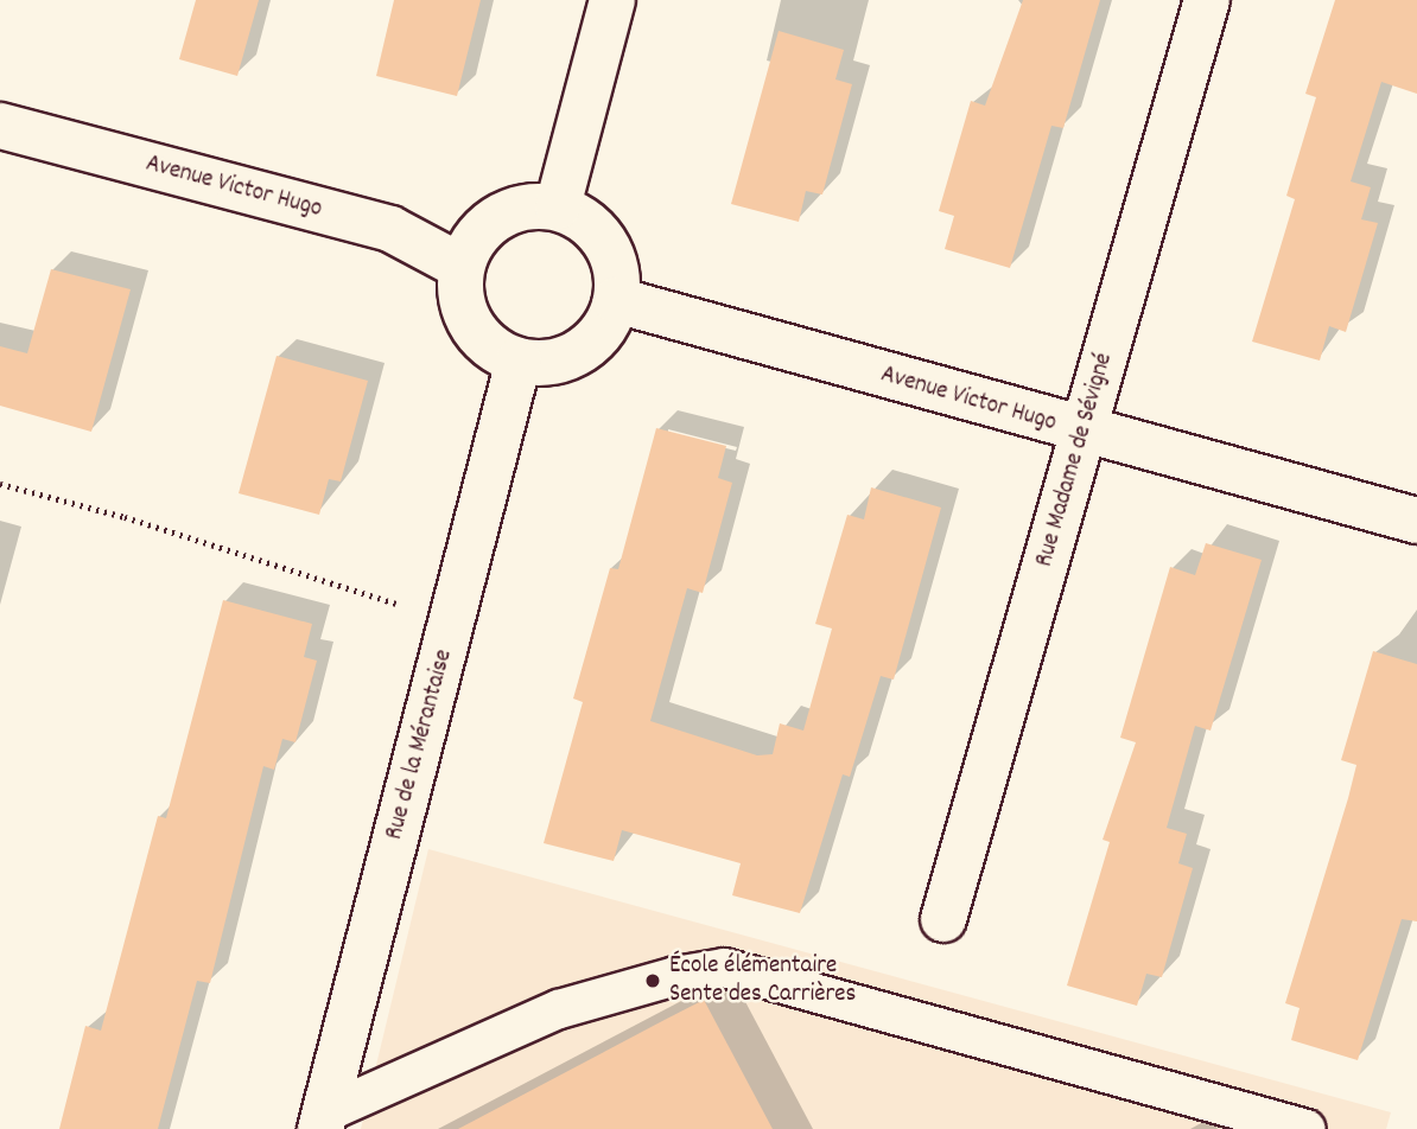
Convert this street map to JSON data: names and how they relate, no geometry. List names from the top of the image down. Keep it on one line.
{"streets":{"street":["Avenue Victor Hugo","Rue Madame de Sévigné","Rue de la Mérantaise"]},"crossings":[["Avenue Victor Hugo","Rue Madame de Sévigné"],["Avenue Victor Hugo","Rue de la Mérantaise"]],"places":["École élémentaire Sente des Carrières"]}
